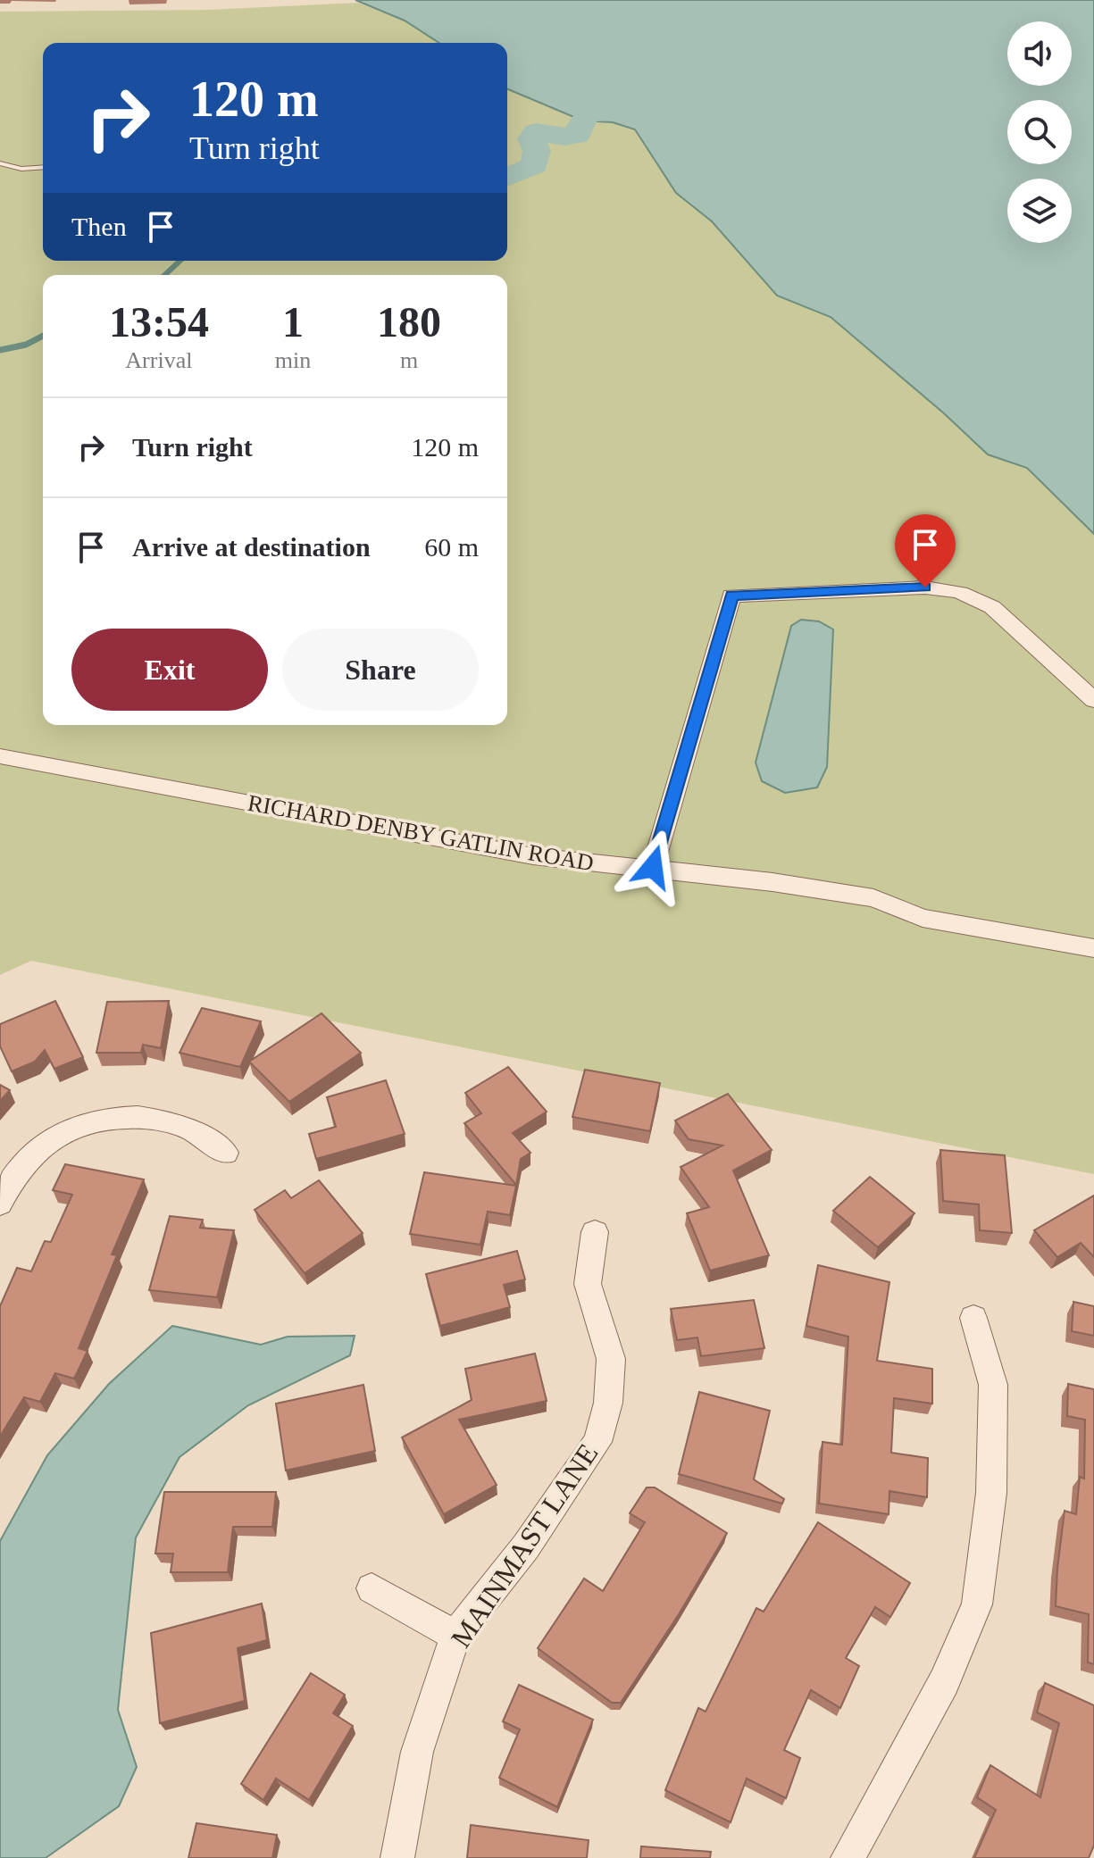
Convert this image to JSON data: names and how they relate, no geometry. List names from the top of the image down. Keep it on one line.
{"streets":{"street":["RICHARD DENBY GATLIN ROAD","MAINMAST LANE"]},"page":{"turn":["120 m","Turn right"],"then":"Then","eta":["13:54","Arrival","1","min","180","m"],"list":[{"name":"Turn right","value":"120 m"},{"name":"Arrive at destination","value":"60 m"}],"buttons":["Exit","Share"]}}
